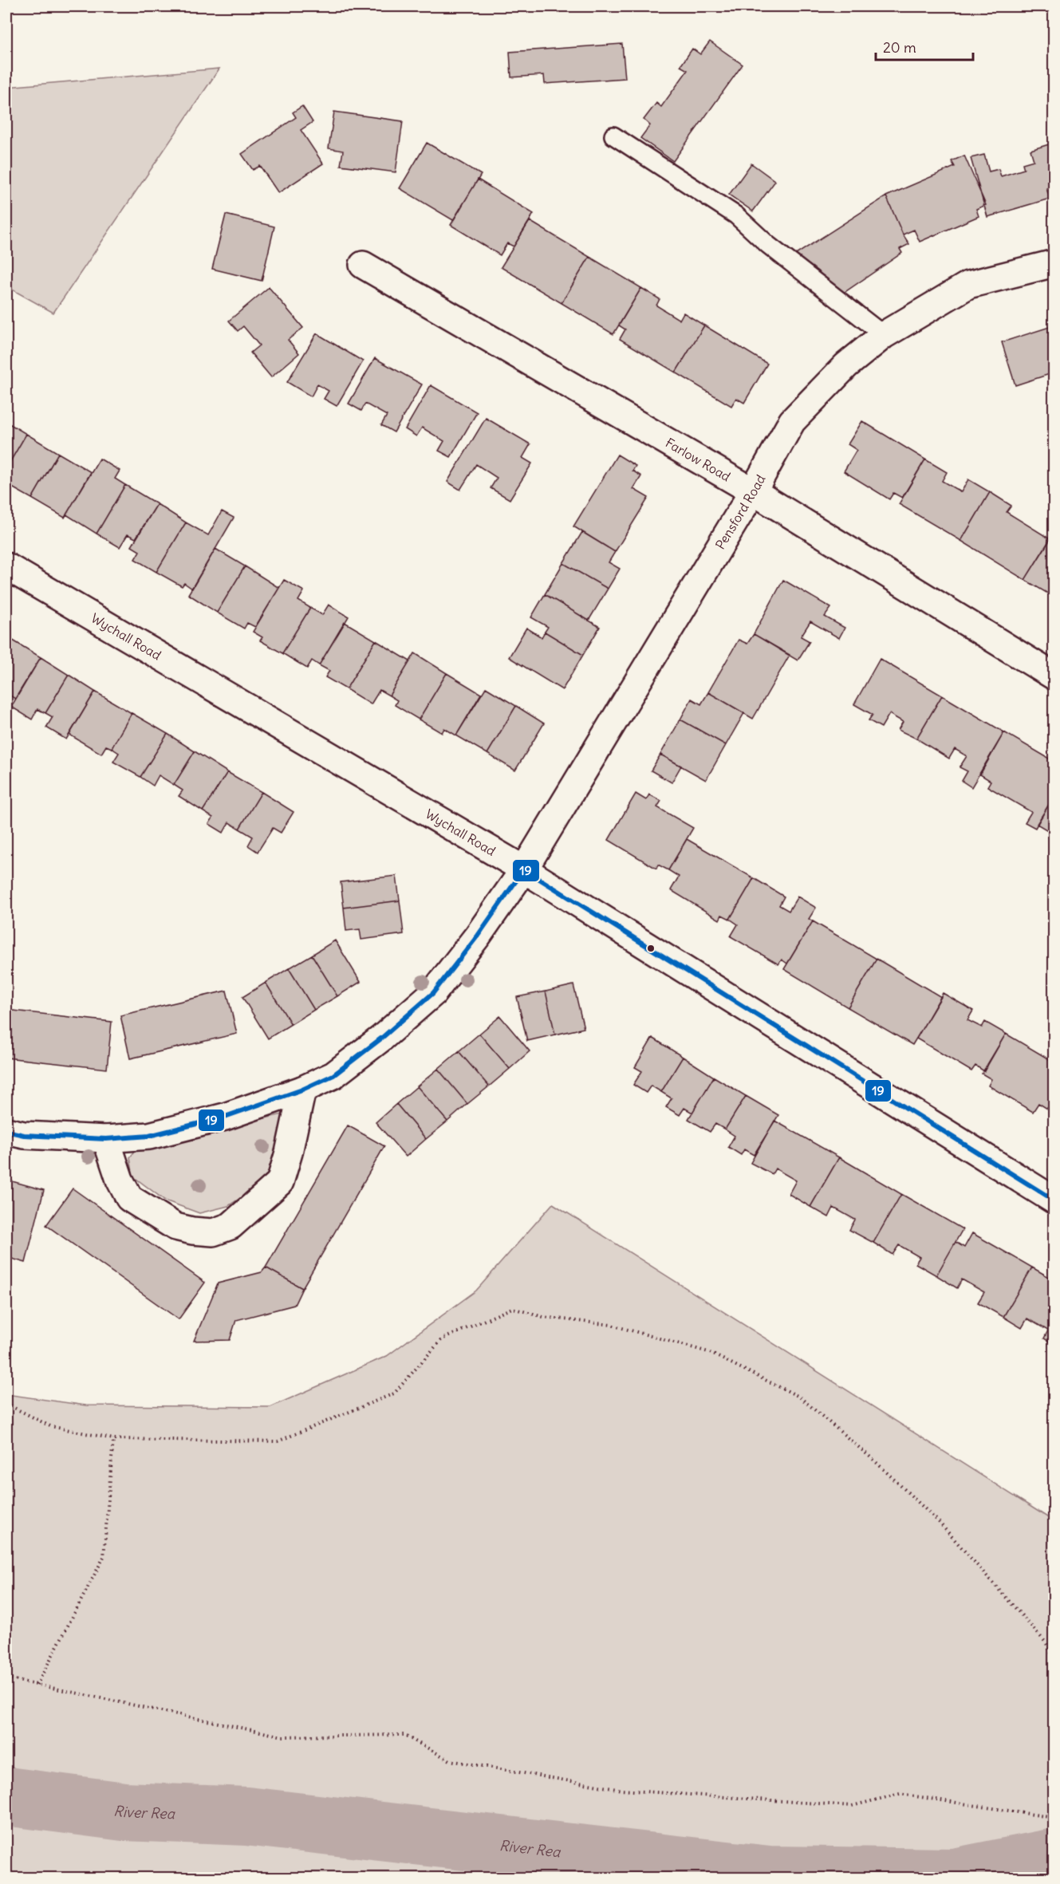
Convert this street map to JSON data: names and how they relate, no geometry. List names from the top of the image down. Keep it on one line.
{"streets":{"street":["Farlow Road","Pensford Road","Wychall Road"]},"crossings":[["Farlow Road","Pensford Road"],["Pensford Road","Wychall Road"]],"water":["River Rea"],"lines":["transit line 19"],"scale_bar":"20 m"}
